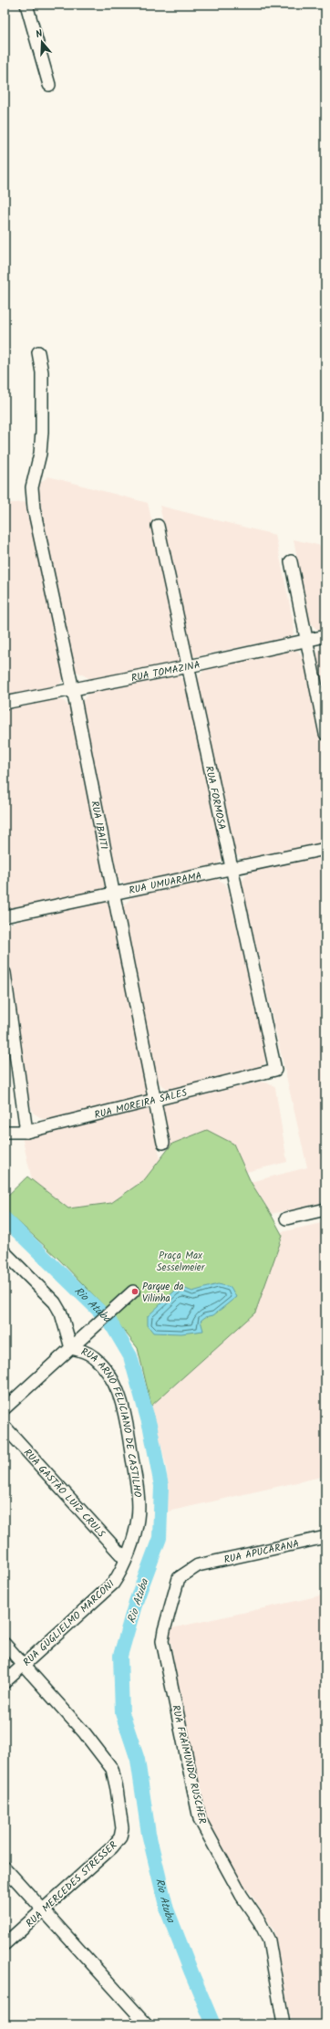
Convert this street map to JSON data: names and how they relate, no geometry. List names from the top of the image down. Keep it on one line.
{"streets":{"street":["RUA TOMAZINA","RUA FORMOSA","RUA IBAITI","RUA UMUARAMA","RUA MOREIRA SALES","RUA ARNO FELICIANO DE CASTILHO","RUA GASTÃO LUIZ CRULS","RUA APUCARANA","RUA GUGLIELMO MARCONI","RUA FRAIMUNDO RUSCHER","RUA MERCEDES STRESSER"]},"crossings":[["RUA TOMAZINA","RUA FORMOSA"],["RUA TOMAZINA","RUA IBAITI"],["RUA FORMOSA","RUA UMUARAMA"],["RUA FORMOSA","RUA MOREIRA SALES"],["RUA IBAITI","RUA UMUARAMA"],["RUA IBAITI","RUA MOREIRA SALES"],["RUA ARNO FELICIANO DE CASTILHO","RUA GASTÃO LUIZ CRULS"],["RUA ARNO FELICIANO DE CASTILHO","RUA GUGLIELMO MARCONI"],["RUA GASTÃO LUIZ CRULS","RUA GUGLIELMO MARCONI"],["RUA APUCARANA","RUA FRAIMUNDO RUSCHER"],["RUA GUGLIELMO MARCONI","RUA MERCEDES STRESSER"]],"water":["Rio Atuba"],"parks":["Praça Max Sesselmeier"],"places":["Parque da Vilinha"],"north":"top"}
